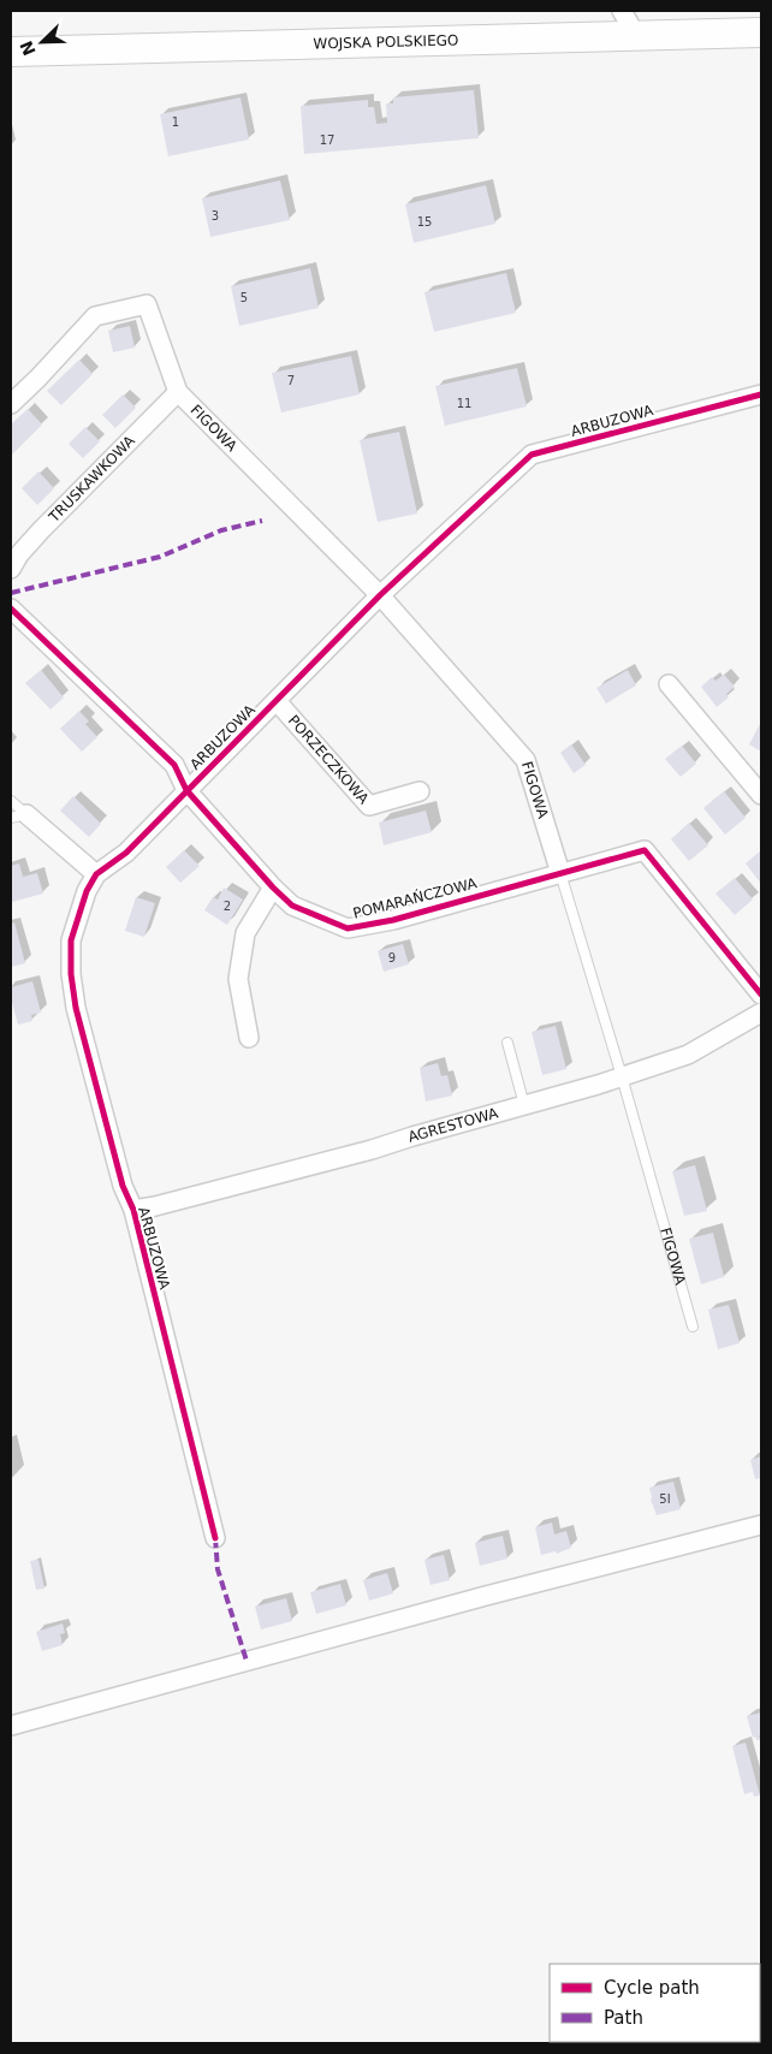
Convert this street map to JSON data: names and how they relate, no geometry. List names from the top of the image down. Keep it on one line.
{"streets":{"main road":["WOJSKA POLSKIEGO"],"street":["ARBUZOWA","FIGOWA","TRUSKAWKOWA","PORZECZKOWA","POMARAŃCZOWA","AGRESTOWA"]},"crossings":[["ARBUZOWA","FIGOWA"],["ARBUZOWA","PORZECZKOWA"],["ARBUZOWA","POMARAŃCZOWA"],["ARBUZOWA","AGRESTOWA"],["FIGOWA","TRUSKAWKOWA"],["FIGOWA","POMARAŃCZOWA"],["FIGOWA","AGRESTOWA"]],"house_numbers":["1","17","3","15","5","7","11","2","9","5I"],"legend":["Cycle path","Path"],"north":"bottom left"}
